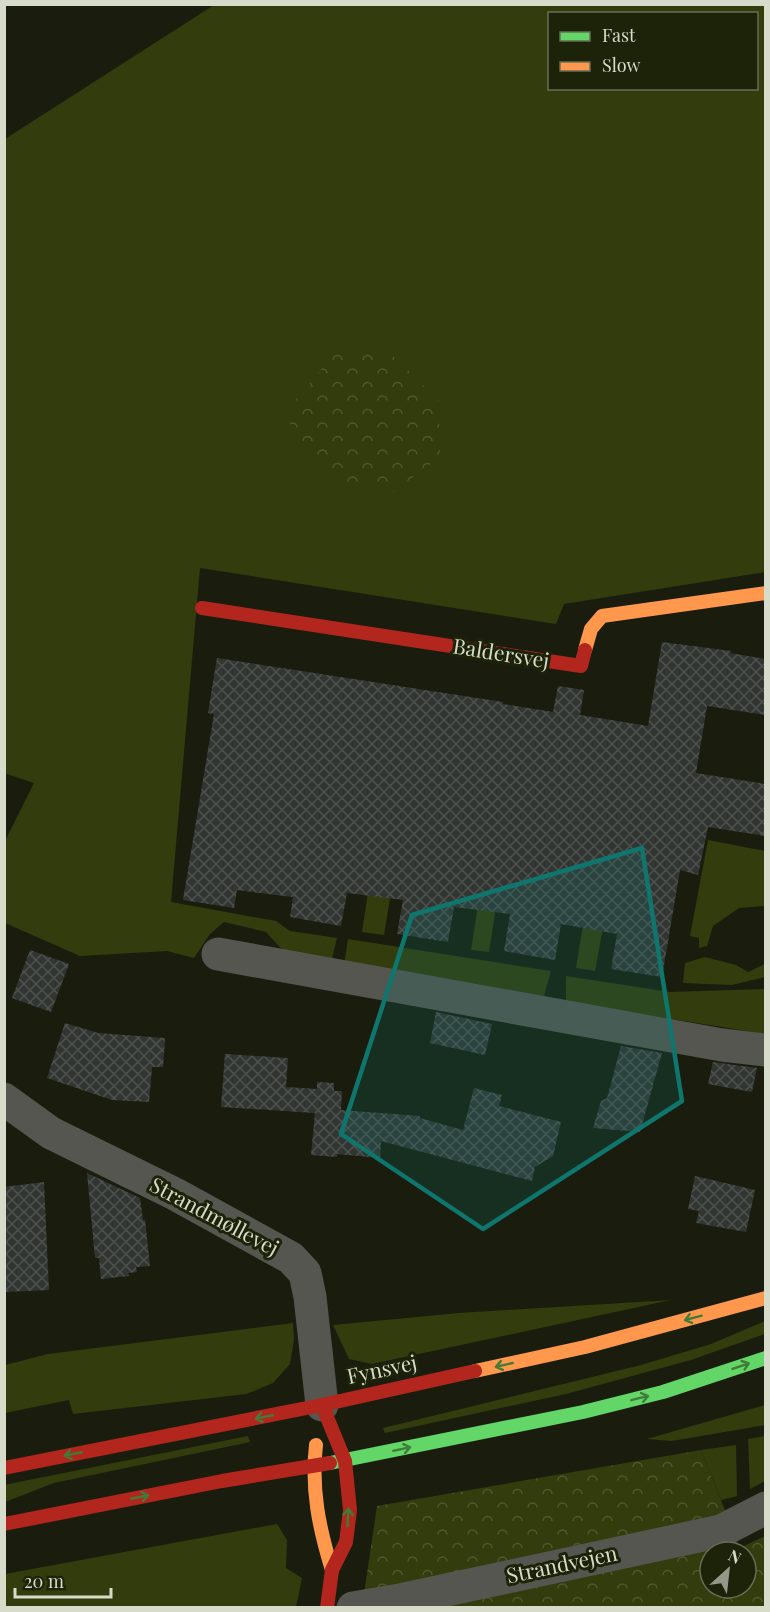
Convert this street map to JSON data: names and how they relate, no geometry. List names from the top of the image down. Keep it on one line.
{"streets":{"main road":["Baldersvej","Fynsvej"],"street":["Strandmøllevej","Strandvejen"]},"crossings":[["Strandmøllevej","Fynsvej"]],"legend":["Fast","Slow"],"scale_bar":"20 m","north":"top right"}
